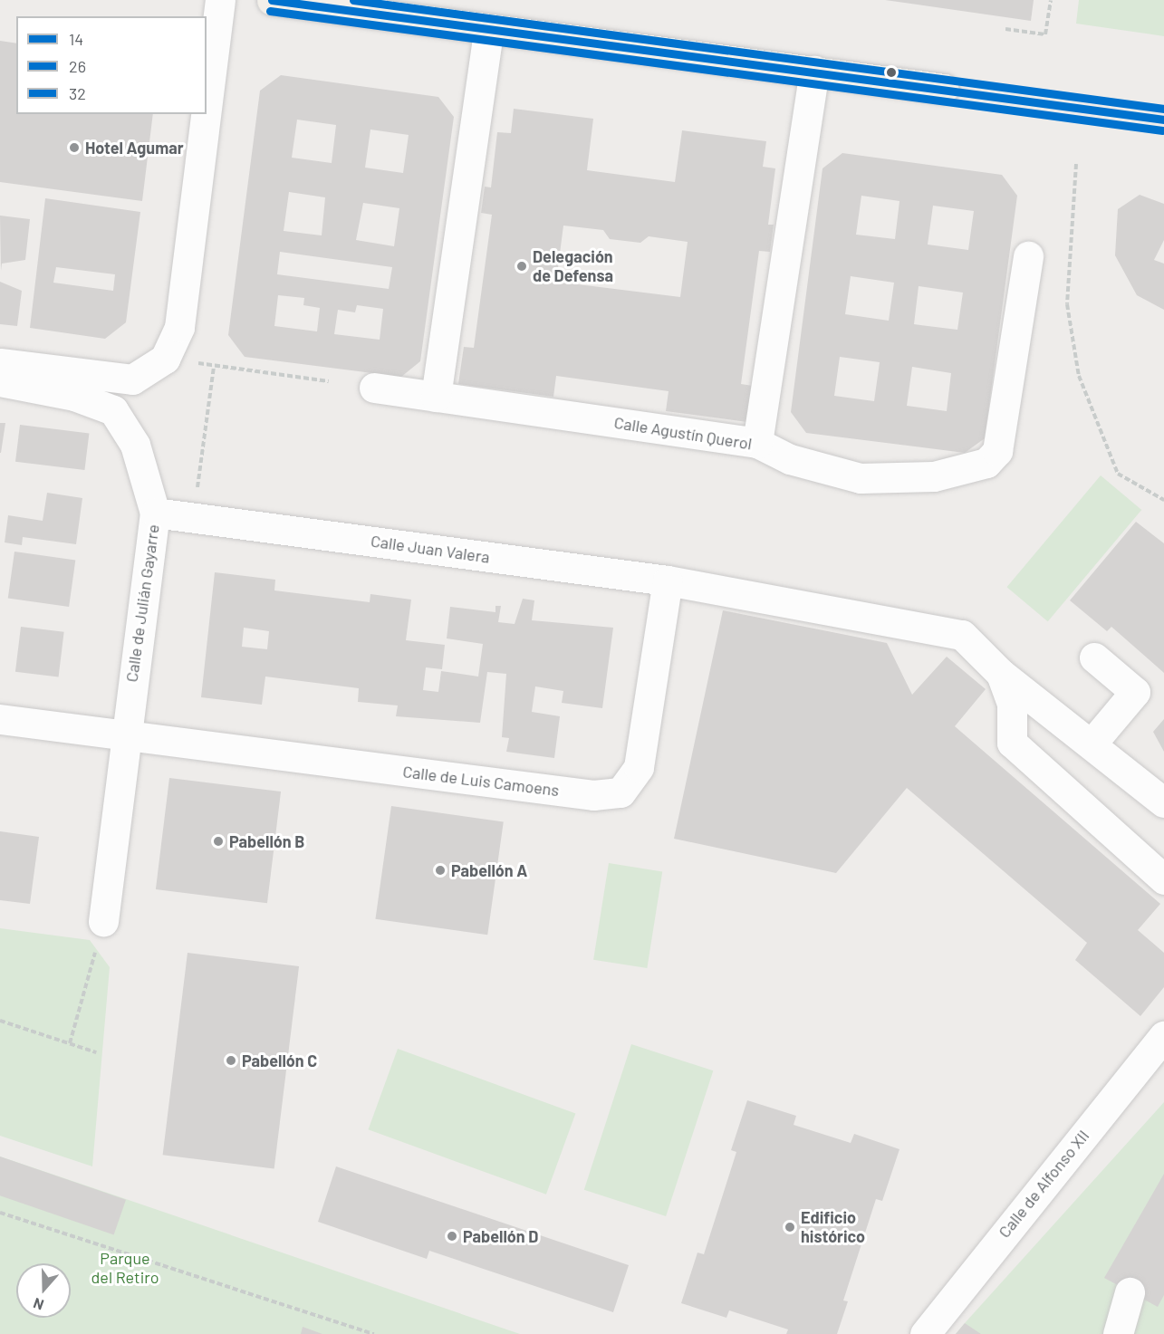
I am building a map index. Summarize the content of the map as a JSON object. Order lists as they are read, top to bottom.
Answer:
{
  "streets": {
    "street": [
      "Calle Agustín Querol",
      "Calle Juan Valera",
      "Calle de Julián Gayarre",
      "Calle de Luis Camoens",
      "Calle de Alfonso XII"
    ]
  },
  "crossings": [
    ["Calle Juan Valera", "Calle de Julián Gayarre"],
    ["Calle Juan Valera", "Calle de Luis Camoens"],
    ["Calle de Julián Gayarre", "Calle de Luis Camoens"]
  ],
  "parks": ["Parque del Retiro"],
  "places": [
    "Hotel Agumar",
    "Delegación de Defensa",
    "Pabellón B",
    "Pabellón A",
    "Pabellón C",
    "Edificio histórico",
    "Pabellón D"
  ],
  "lines": ["transit line 14", "transit line 32", "transit line 26"],
  "legend": ["14", "26", "32"],
  "north": "bottom"
}
